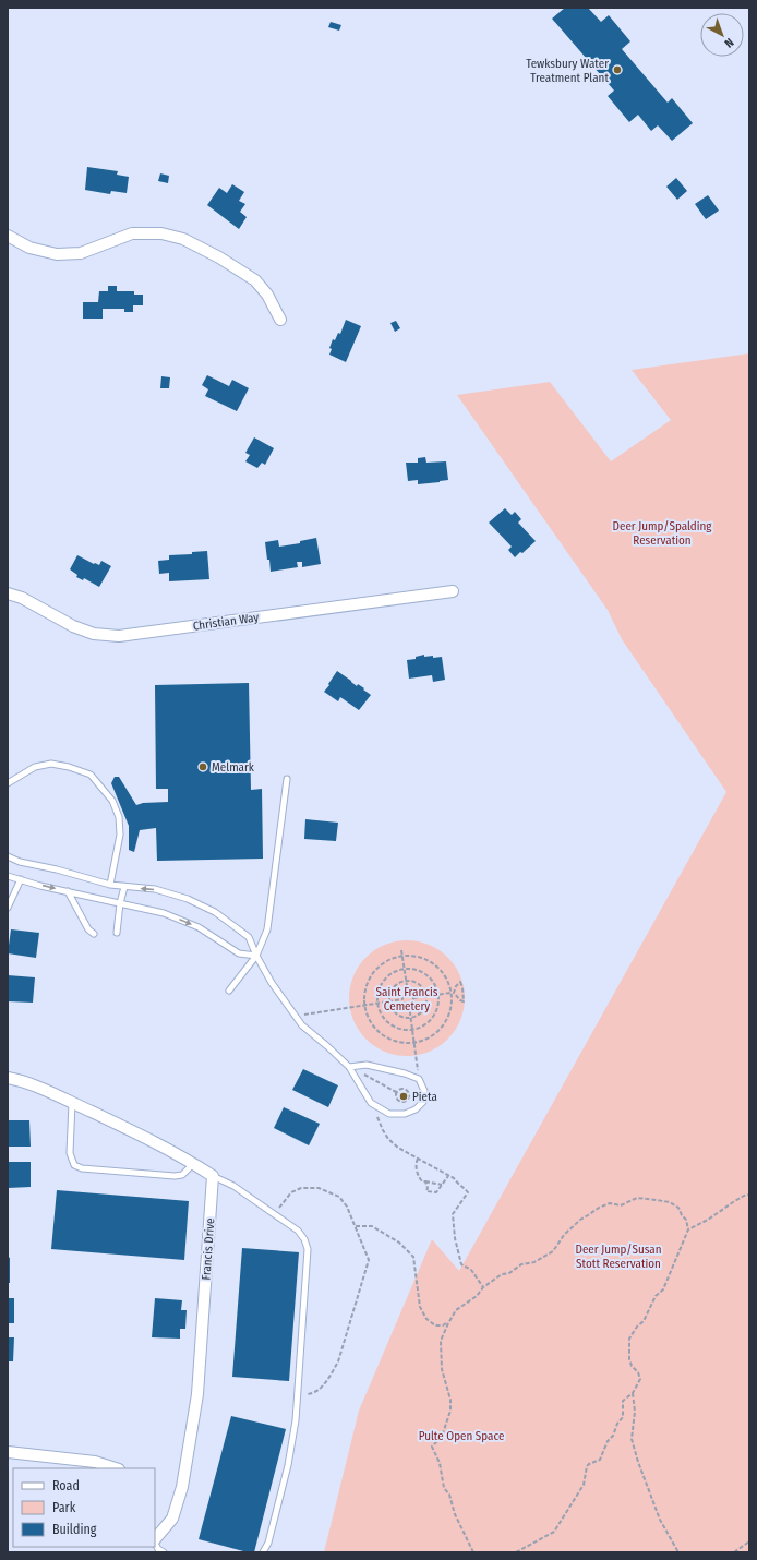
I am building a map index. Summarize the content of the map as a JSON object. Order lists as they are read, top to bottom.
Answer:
{
  "streets": {
    "street": ["Christian Way", "Francis Drive"]
  },
  "parks": [
    "Deer Jump/Spalding Reservation",
    "Saint Francis Cemetery",
    "Deer Jump/Susan Stott Reservation",
    "Pulte Open Space"
  ],
  "places": ["Tewksbury Water Treatment Plant", "Melmark", "Pieta"],
  "legend": ["Road", "Park", "Building"],
  "north": "bottom right"
}
